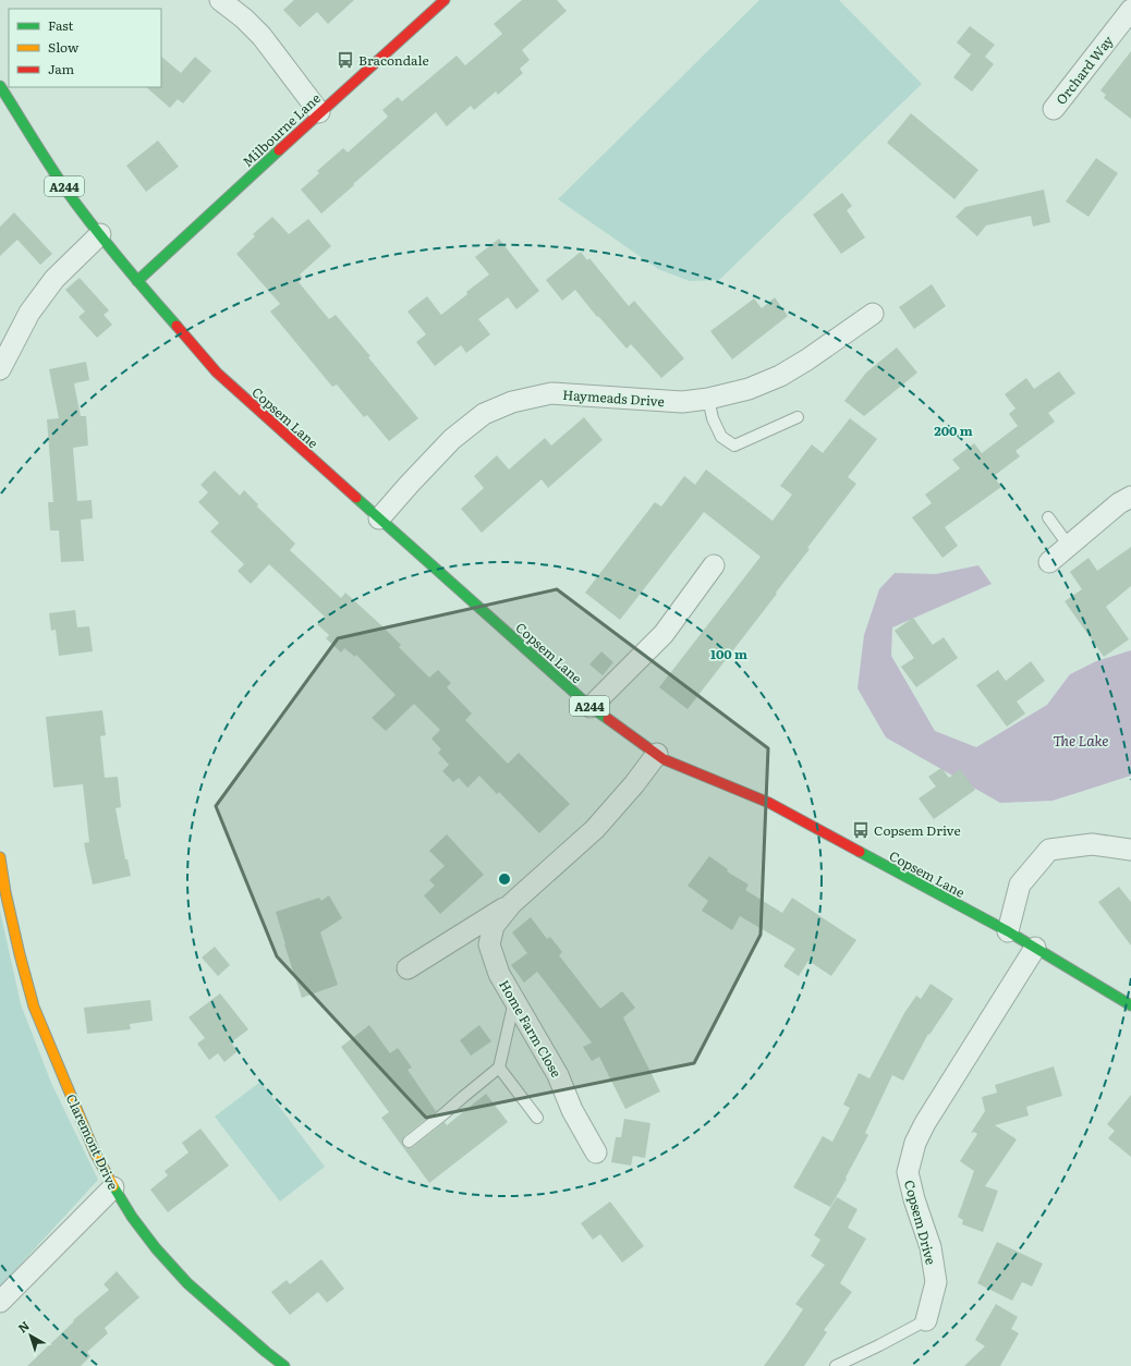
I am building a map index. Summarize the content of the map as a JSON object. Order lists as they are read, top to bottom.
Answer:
{
  "streets": {
    "main road": [
      "Milbourne Lane",
      "A244",
      "Copsem Lane",
      "Claremont Drive"
    ],
    "street": [
      "Orchard Way",
      "Haymeads Drive",
      "Home Farm Close",
      "Copsem Drive"
    ]
  },
  "crossings": [
    ["Milbourne Lane", "A244"],
    ["Milbourne Lane", "Copsem Lane"],
    ["A244", "Copsem Lane"],
    ["Haymeads Drive", "Copsem Lane"],
    ["Copsem Lane", "Home Farm Close"],
    ["Copsem Lane", "Copsem Drive"]
  ],
  "water": ["The Lake"],
  "places": {
    "bus stop": ["Bracondale", "Copsem Drive"]
  },
  "legend": ["Fast", "Slow", "Jam"],
  "north": "top left",
  "rings": ["200 m", "100 m"]
}
